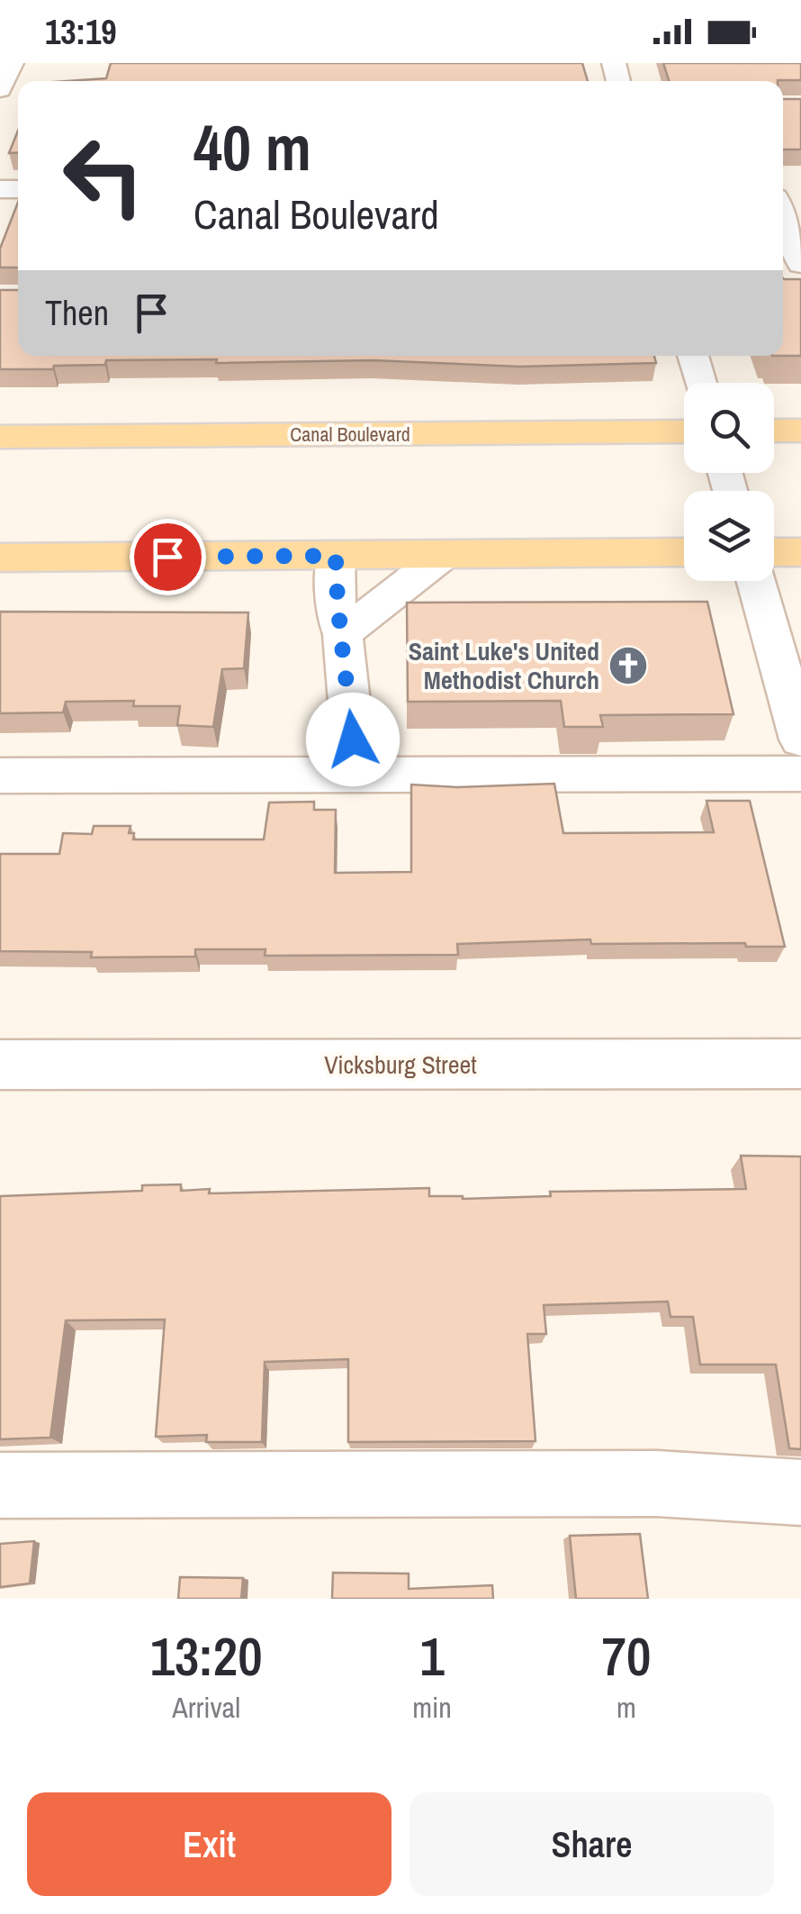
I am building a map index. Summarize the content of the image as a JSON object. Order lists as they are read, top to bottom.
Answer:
{
  "streets": {
    "main road": ["Canal Boulevard"],
    "street": ["Vicksburg Street"]
  },
  "places": {
    "church": ["Saint Luke's United Methodist Church"]
  },
  "page": {
    "status": "13:19",
    "turn": ["40 m", "Canal Boulevard"],
    "then": "Then",
    "eta": [
      "13:20",
      "Arrival",
      "1",
      "min",
      "70",
      "m"
    ],
    "buttons": ["Exit", "Share"]
  }
}
